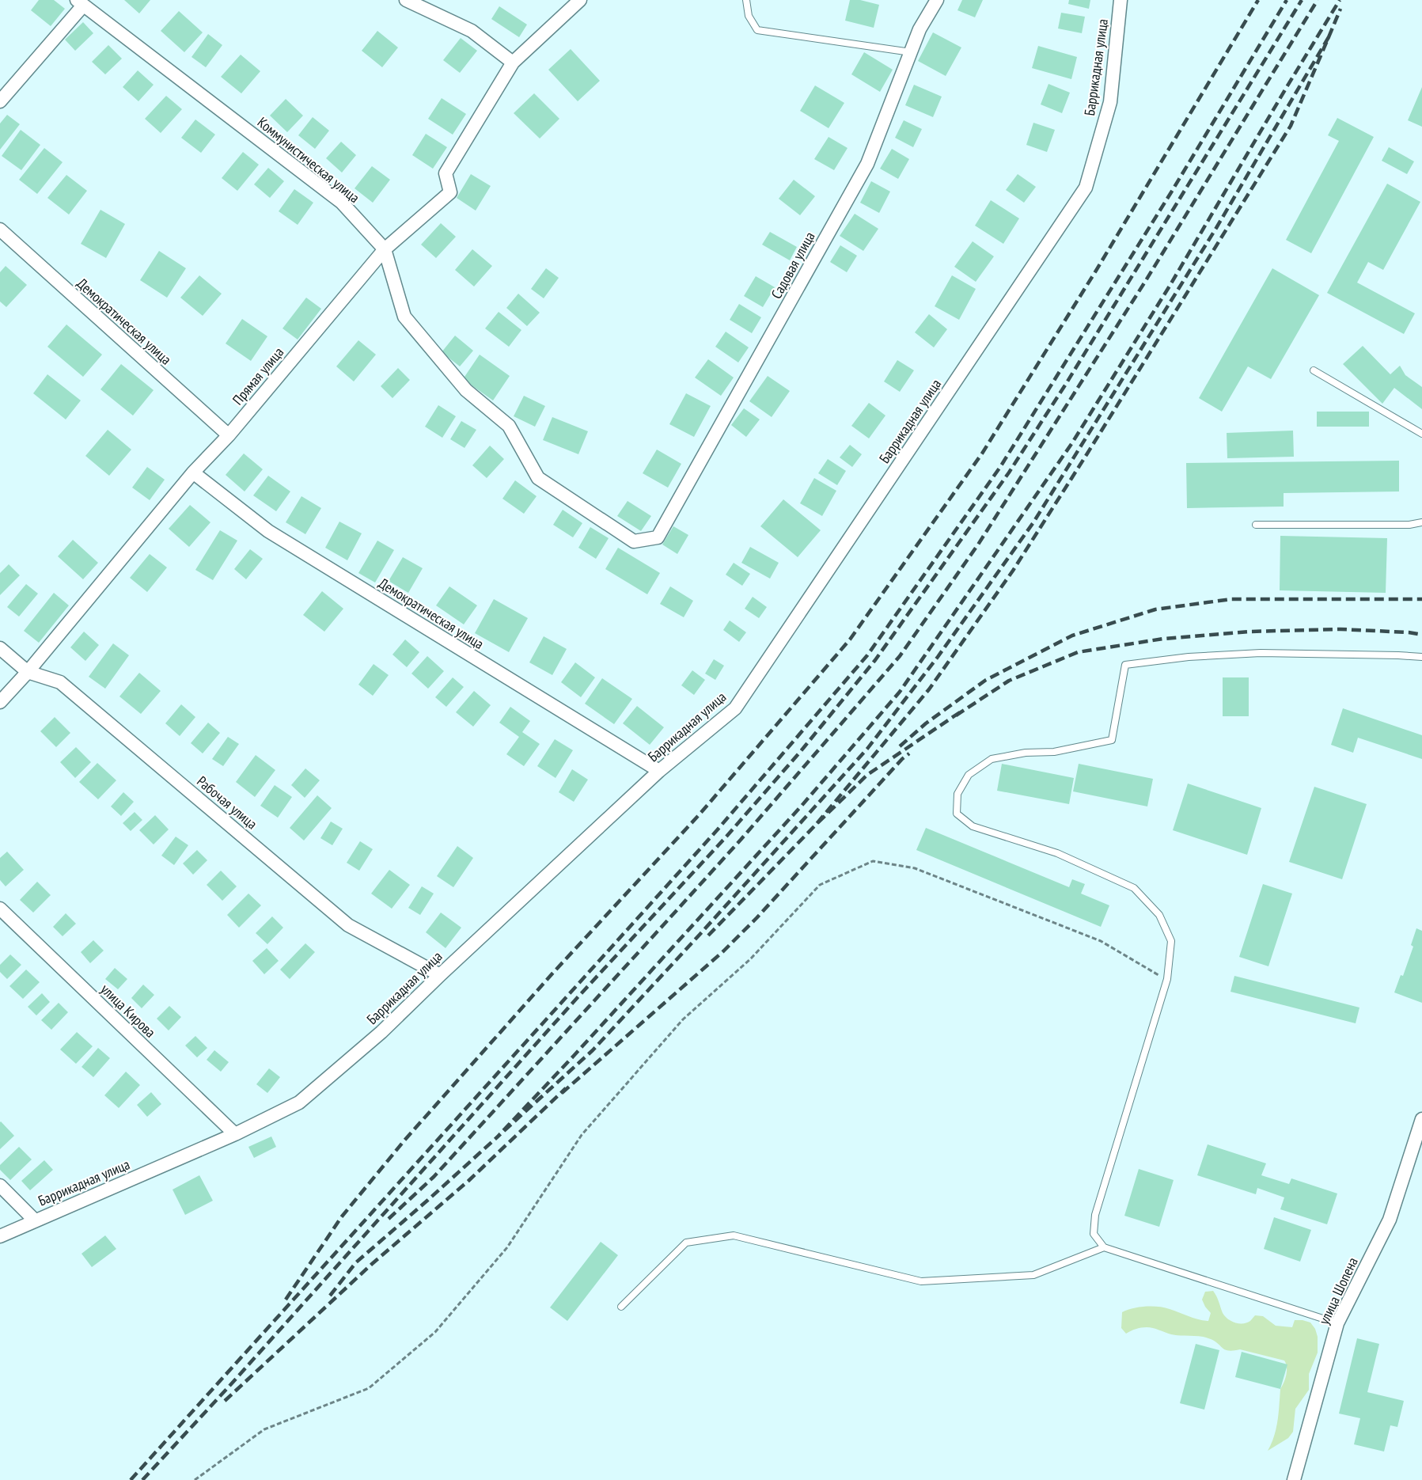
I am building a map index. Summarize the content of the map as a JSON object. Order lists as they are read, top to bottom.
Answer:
{
  "streets": {
    "street": [
      "Баррикадная улица",
      "Коммунистическая улица",
      "Садовая улица",
      "Демократическая улица",
      "Прямая улица",
      "Рабочая улица",
      "улица Кирова",
      "улица Шопена"
    ]
  },
  "crossings": [
    ["Баррикадная улица", "Демократическая улица"],
    ["Баррикадная улица", "Рабочая улица"],
    ["Баррикадная улица", "улица Кирова"],
    ["Коммунистическая улица", "Садовая улица"],
    ["Коммунистическая улица", "Прямая улица"],
    ["Демократическая улица", "Прямая улица"],
    ["Прямая улица", "Рабочая улица"]
  ]
}
